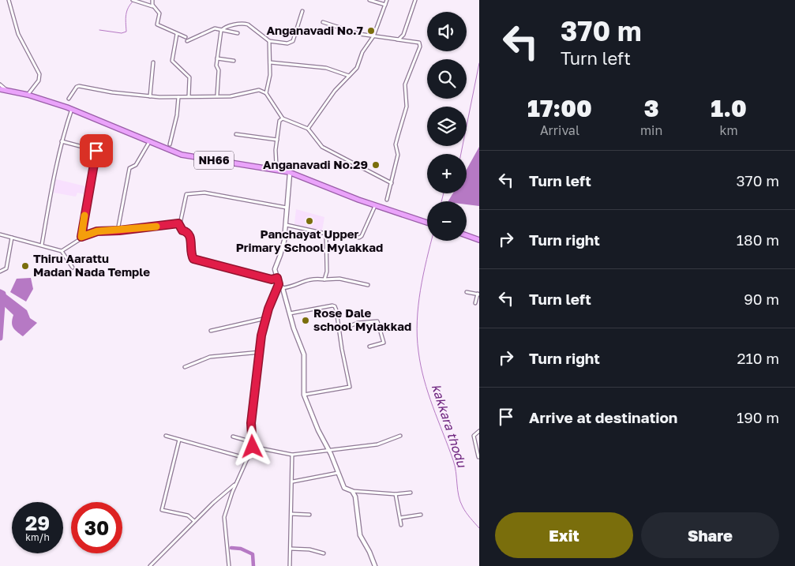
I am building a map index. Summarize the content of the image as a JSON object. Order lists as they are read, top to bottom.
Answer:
{
  "streets": {
    "highway": ["NH66"]
  },
  "water": ["kakkara thodu"],
  "places": [
    "Anganavadi No.7",
    "Anganavadi No.29",
    "Panchayat Upper Primary School Mylakkad",
    "Thiru Aarattu Madan Nada Temple",
    "Rose Dale school Mylakkad"
  ],
  "page": {
    "turn": ["370 m", "Turn left"],
    "map_buttons": ["+", "−"],
    "eta": [
      "17:00",
      "Arrival",
      "3",
      "min",
      "1.0",
      "km"
    ],
    "list": [
      {
        "name": "Turn left",
        "value": "370 m"
      },
      {
        "name": "Turn right",
        "value": "180 m"
      },
      {
        "name": "Turn left",
        "value": "90 m"
      },
      {
        "name": "Turn right",
        "value": "210 m"
      },
      {
        "name": "Arrive at destination",
        "value": "190 m"
      }
    ],
    "speed": "29 km/h",
    "limit": "30",
    "buttons": ["Exit", "Share"]
  }
}
